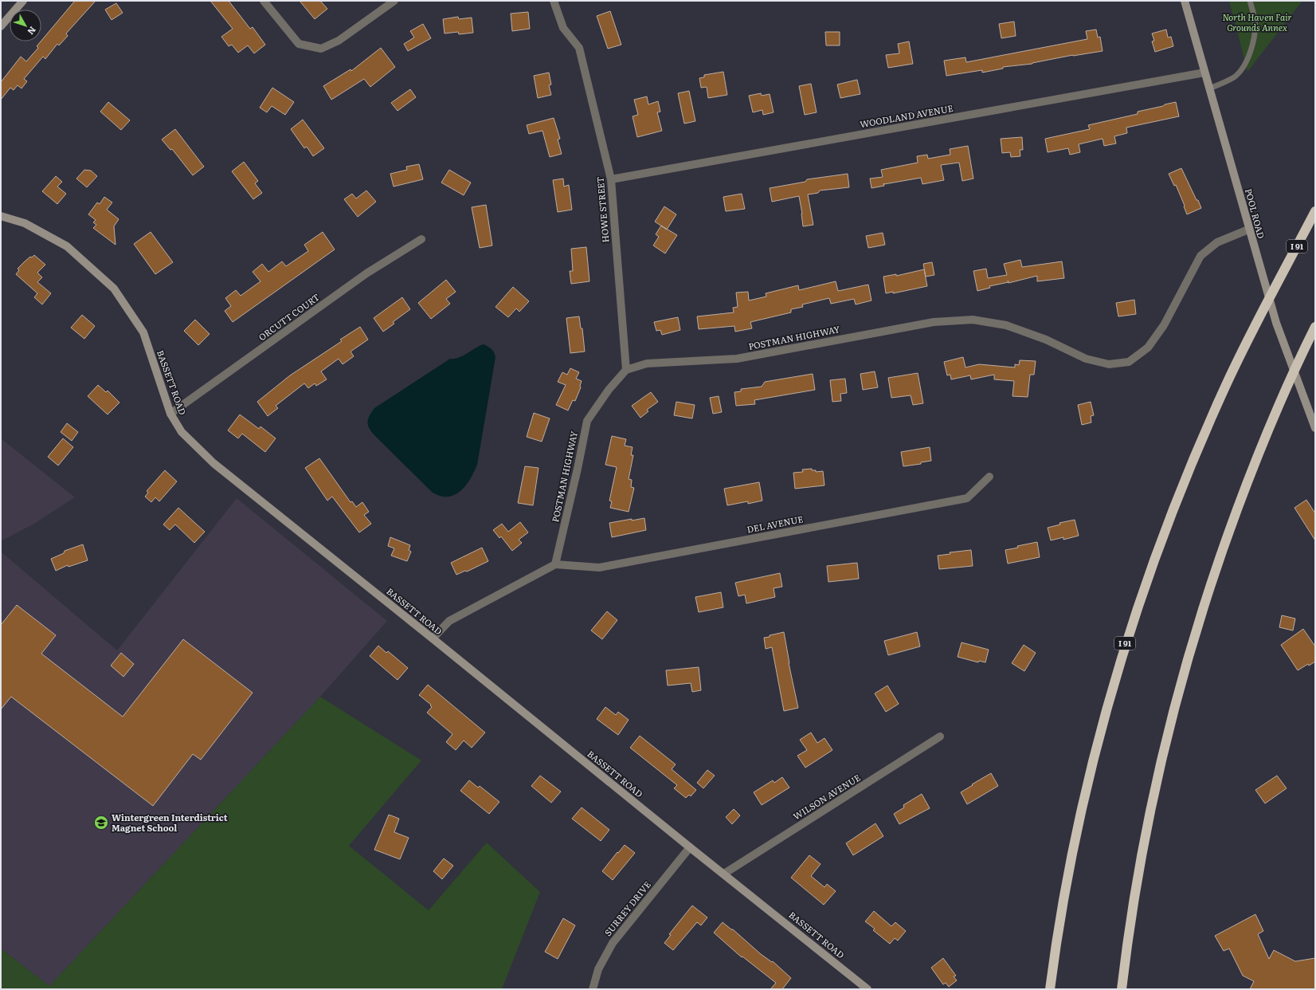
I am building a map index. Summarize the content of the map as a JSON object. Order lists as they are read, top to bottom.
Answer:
{
  "streets": {
    "highway": ["I 91"],
    "street": [
      "WOODLAND AVENUE",
      "HOWE STREET",
      "POOL ROAD",
      "ORCUTT COURT",
      "POSTMAN HIGHWAY",
      "BASSETT ROAD",
      "DEL AVENUE",
      "WILSON AVENUE",
      "SURREY DRIVE"
    ]
  },
  "crossings": [
    ["WOODLAND AVENUE", "HOWE STREET"],
    ["WOODLAND AVENUE", "POOL ROAD"],
    ["HOWE STREET", "POSTMAN HIGHWAY"],
    ["POOL ROAD", "POSTMAN HIGHWAY"],
    ["ORCUTT COURT", "BASSETT ROAD"],
    ["POSTMAN HIGHWAY", "DEL AVENUE"],
    ["BASSETT ROAD", "WILSON AVENUE"],
    ["BASSETT ROAD", "SURREY DRIVE"]
  ],
  "parks": ["North Haven Fair Grounds Annex"],
  "places": {
    "school or university": ["Wintergreen Interdistrict Magnet School"]
  },
  "north": "bottom right"
}
